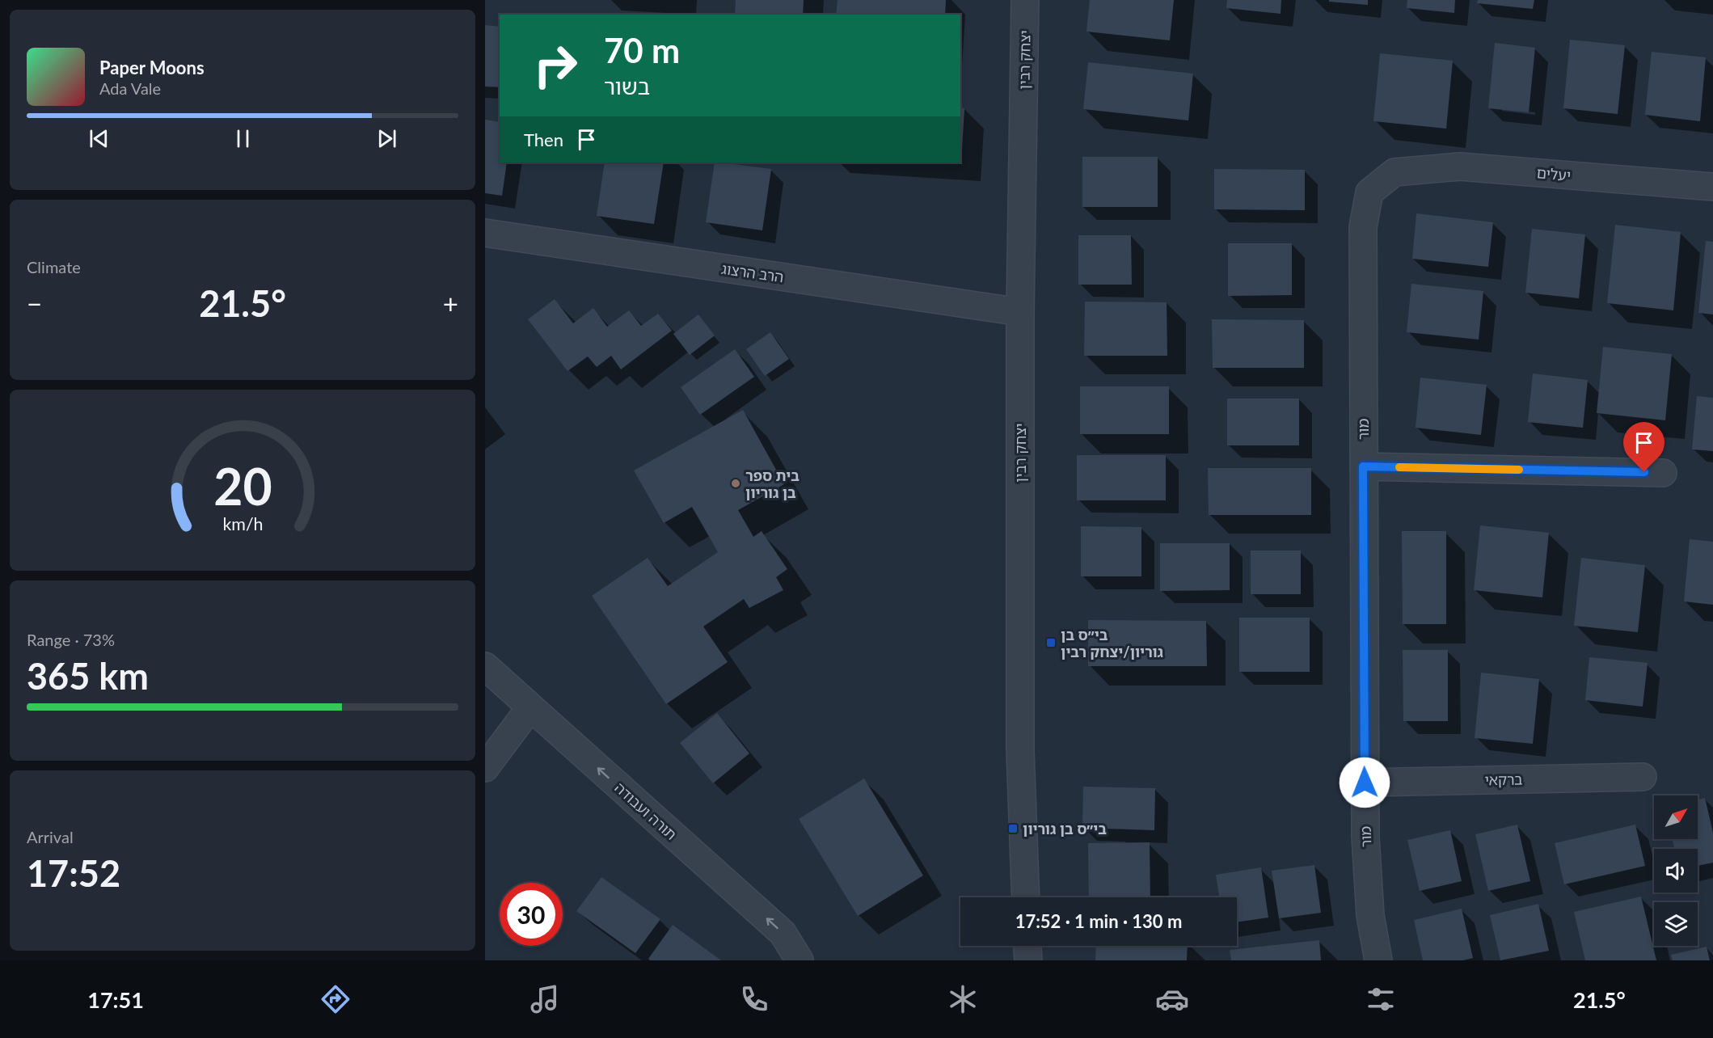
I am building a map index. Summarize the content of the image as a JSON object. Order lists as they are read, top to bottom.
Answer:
{
  "streets": {
    "street": [
      "יצחק רבין",
      "יעלים",
      "הרב הרצוג",
      "מור",
      "ברקאי",
      "תורה ועבודה"
    ]
  },
  "crossings": [
    ["יצחק רבין", "הרב הרצוג"],
    ["יעלים", "מור"],
    ["מור", "ברקאי"]
  ],
  "one_way": ["תורה ועבודה"],
  "places": {
    "other": ["בית ספר בן גוריון"],
    "transit": ["בי״ס בן גוריון/יצחק רבין", "בי״ס בן גוריון"]
  },
  "north": "top right",
  "page": {
    "turn": ["70 m", "בשור"],
    "song": ["Paper Moons", "Ada Vale"],
    "then": "Then",
    "tile": [
      "Climate",
      ["Range · 73%", "365 km"],
      ["Arrival", "17:52"]
    ],
    "heat": ["−", "21.5°", "+"],
    "limit": "30",
    "trip": "17:52 · 1 min · 130 m",
    "tabs": ["17:51", "21.5°"],
    "gauge": ["20", "km/h"]
  }
}
